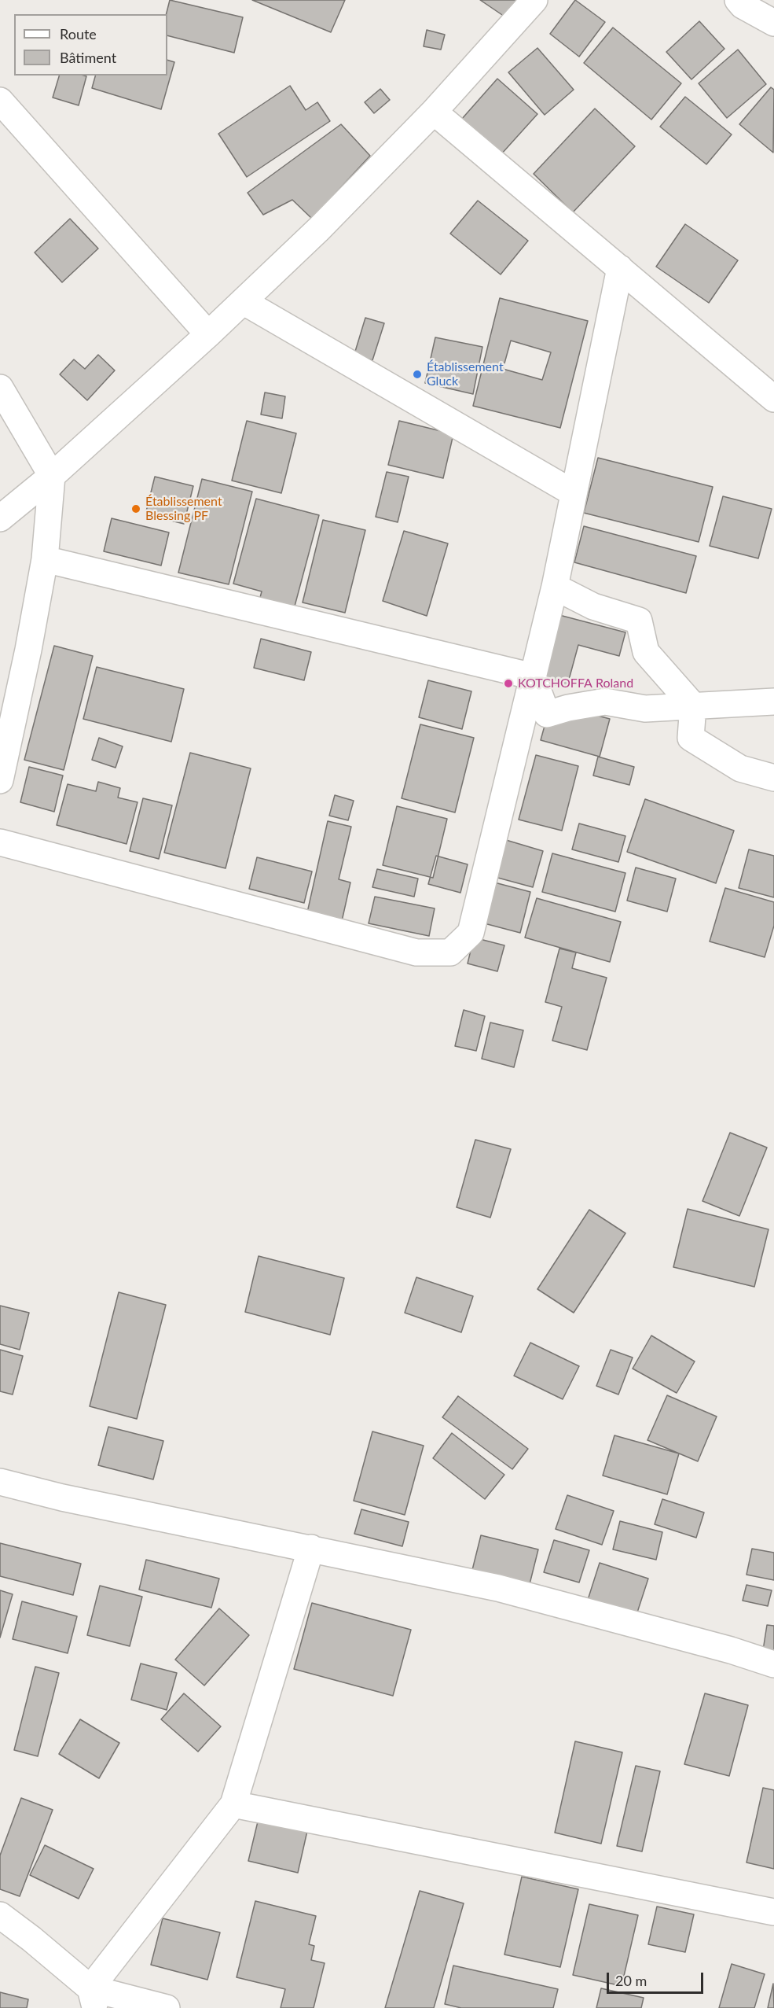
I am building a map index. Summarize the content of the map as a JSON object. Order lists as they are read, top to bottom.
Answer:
{
  "places": ["Établissement Gluck", "Établissement Blessing PF", "KOTCHOFFA Roland"],
  "legend": ["Route", "Bâtiment"],
  "scale_bar": "20 m"
}
